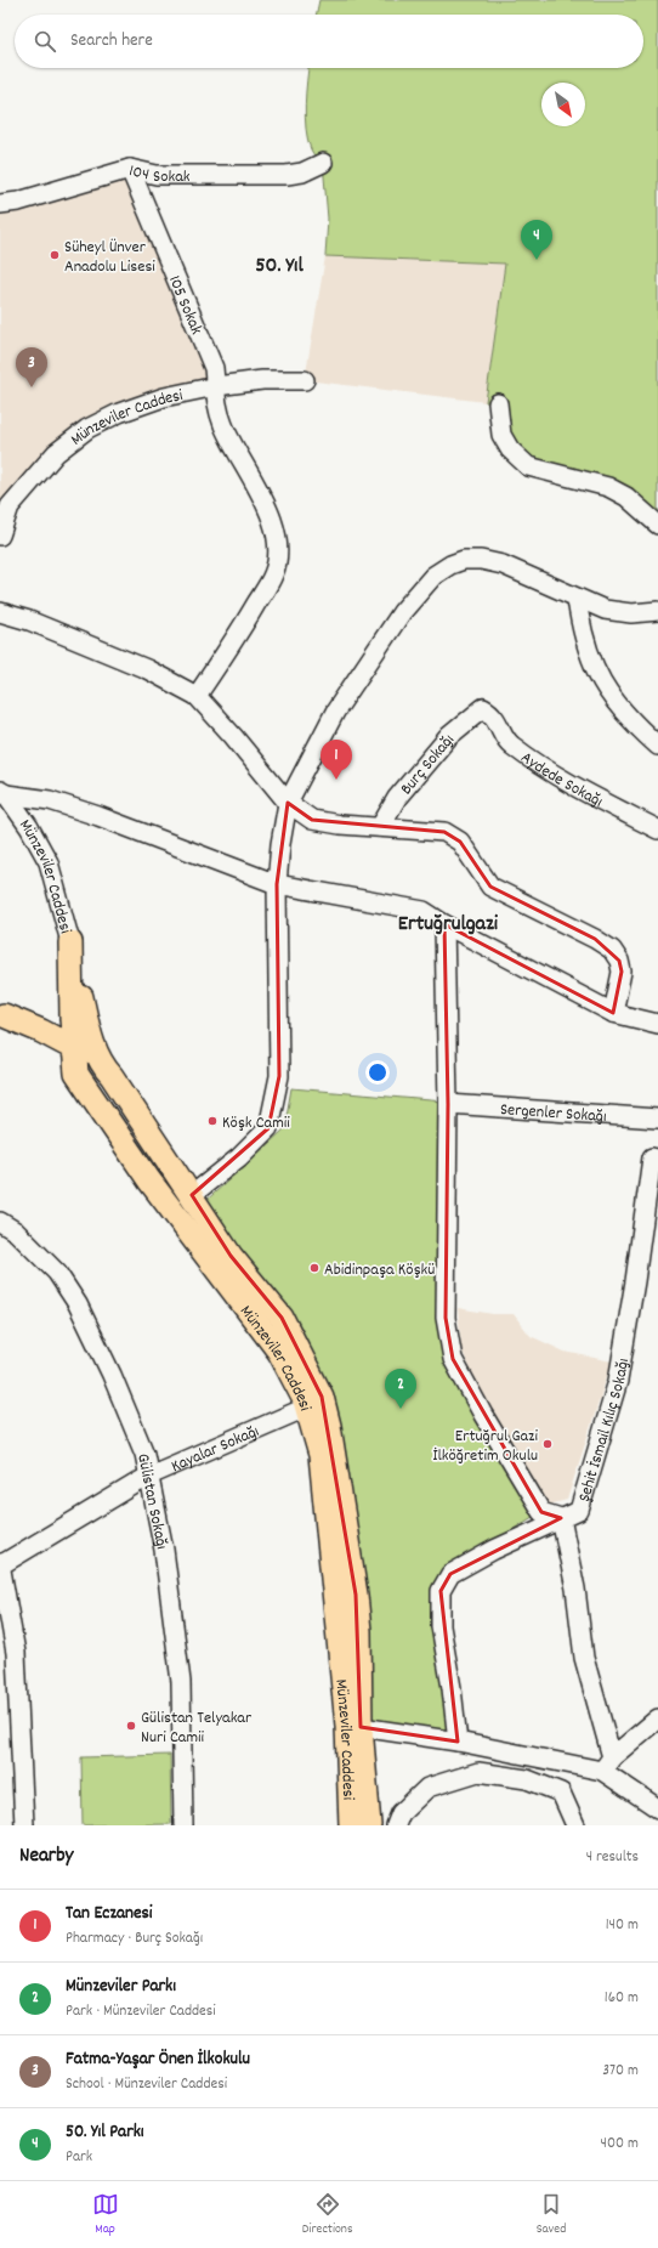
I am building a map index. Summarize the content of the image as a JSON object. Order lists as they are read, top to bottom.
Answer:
{
  "streets": {
    "main road": ["Münzeviler Caddesi"],
    "street": [
      "104 Sokak",
      "105 Sokak",
      "Burç Sokağı",
      "Aydede Sokağı",
      "Sergenler Sokağı",
      "Şehit İsmail Kılıç Sokağı",
      "Kayalar Sokağı",
      "Gülistan Sokağı"
    ]
  },
  "crossings": [
    ["104 Sokak", "105 Sokak"],
    ["105 Sokak", "Münzeviler Caddesi"],
    ["Münzeviler Caddesi", "Kayalar Sokağı"],
    ["Burç Sokağı", "Aydede Sokağı"],
    ["Kayalar Sokağı", "Gülistan Sokağı"]
  ],
  "districts": ["50. Yıl", "Ertuğrulgazi"],
  "places": [
    "Süheyl Ünver Anadolu Lisesi",
    "Köşk Camii",
    "Abidinpaşa Köşkü",
    "Ertuğrul Gazi İlköğretim Okulu",
    "Gülistan Telyakar Nuri Camii"
  ],
  "north": "bottom right",
  "page": {
    "search": "Search here",
    "pins": [
      "4",
      "3",
      "1",
      "2"
    ],
    "heading": ["Nearby", "4 results"],
    "list": [
      {
        "mark": "1",
        "name": "Tan Eczanesi",
        "note": "Pharmacy · Burç Sokağı",
        "value": "140 m"
      },
      {
        "mark": "2",
        "name": "Münzeviler Parkı",
        "note": "Park · Münzeviler Caddesi",
        "value": "160 m"
      },
      {
        "mark": "3",
        "name": "Fatma-Yaşar Önen İlkokulu",
        "note": "School · Münzeviler Caddesi",
        "value": "370 m"
      },
      {
        "mark": "4",
        "name": "50. Yıl Parkı",
        "note": "Park",
        "value": "400 m"
      }
    ],
    "nav": ["Map", "Directions", "Saved"]
  }
}
